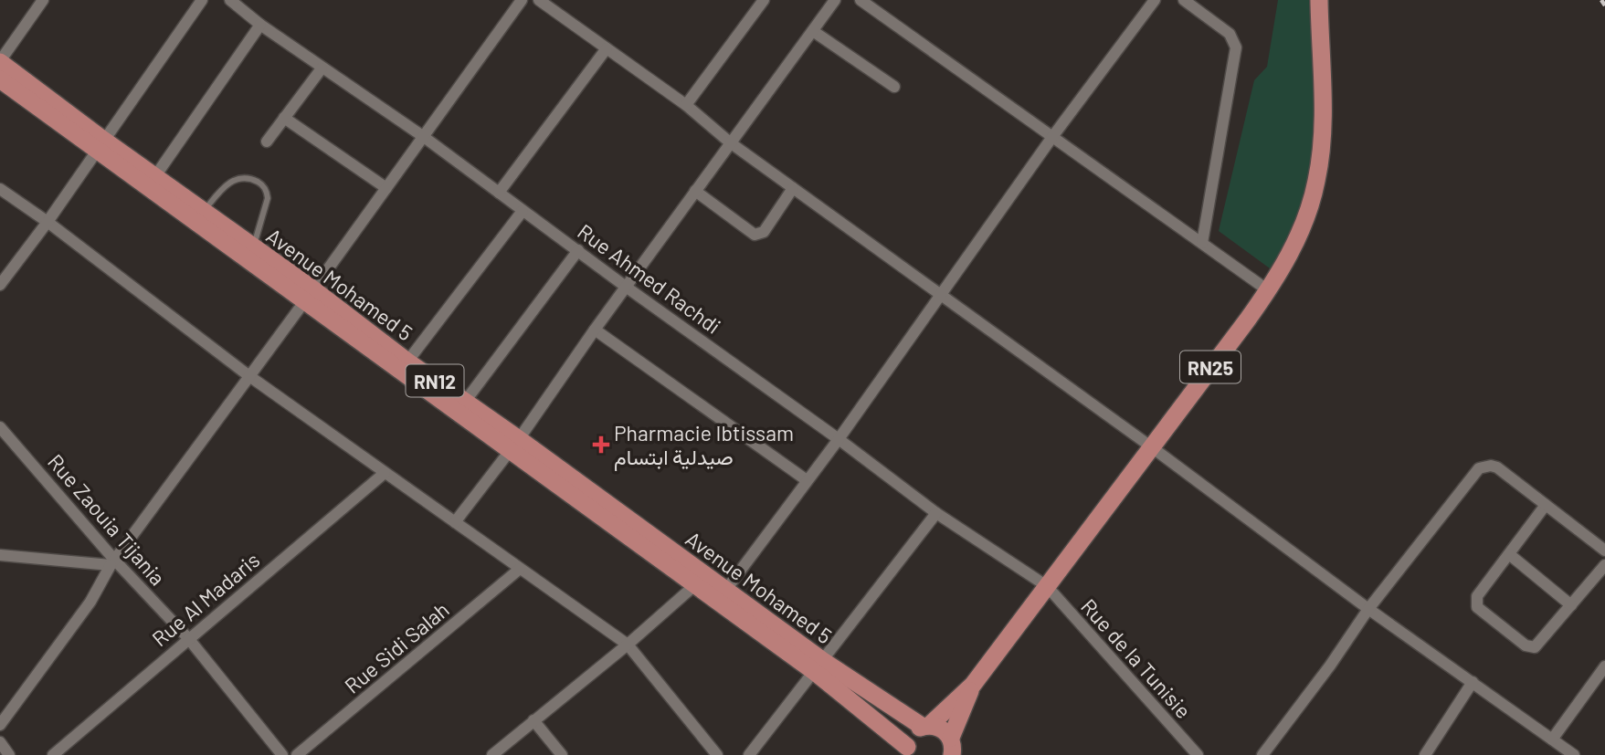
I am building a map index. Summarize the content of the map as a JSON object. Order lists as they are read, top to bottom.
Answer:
{
  "streets": {
    "main road": ["Avenue Mohamed 5", "RN25", "RN12"],
    "street": [
      "Rue Ahmed Rachdi",
      "Rue Zaouia Tijania",
      "Rue Al Madaris",
      "Rue Sidi Salah",
      "Rue de la Tunisie"
    ]
  },
  "crossings": [
    ["Rue Ahmed Rachdi", "RN25"],
    ["Rue Ahmed Rachdi", "Rue de la Tunisie"],
    ["Avenue Mohamed 5", "RN25"],
    ["RN25", "Rue de la Tunisie"],
    ["Rue Zaouia Tijania", "Rue Al Madaris"]
  ],
  "places": {
    "health": ["Pharmacie Ibtissam صيدلية ابتسام"]
  }
}
